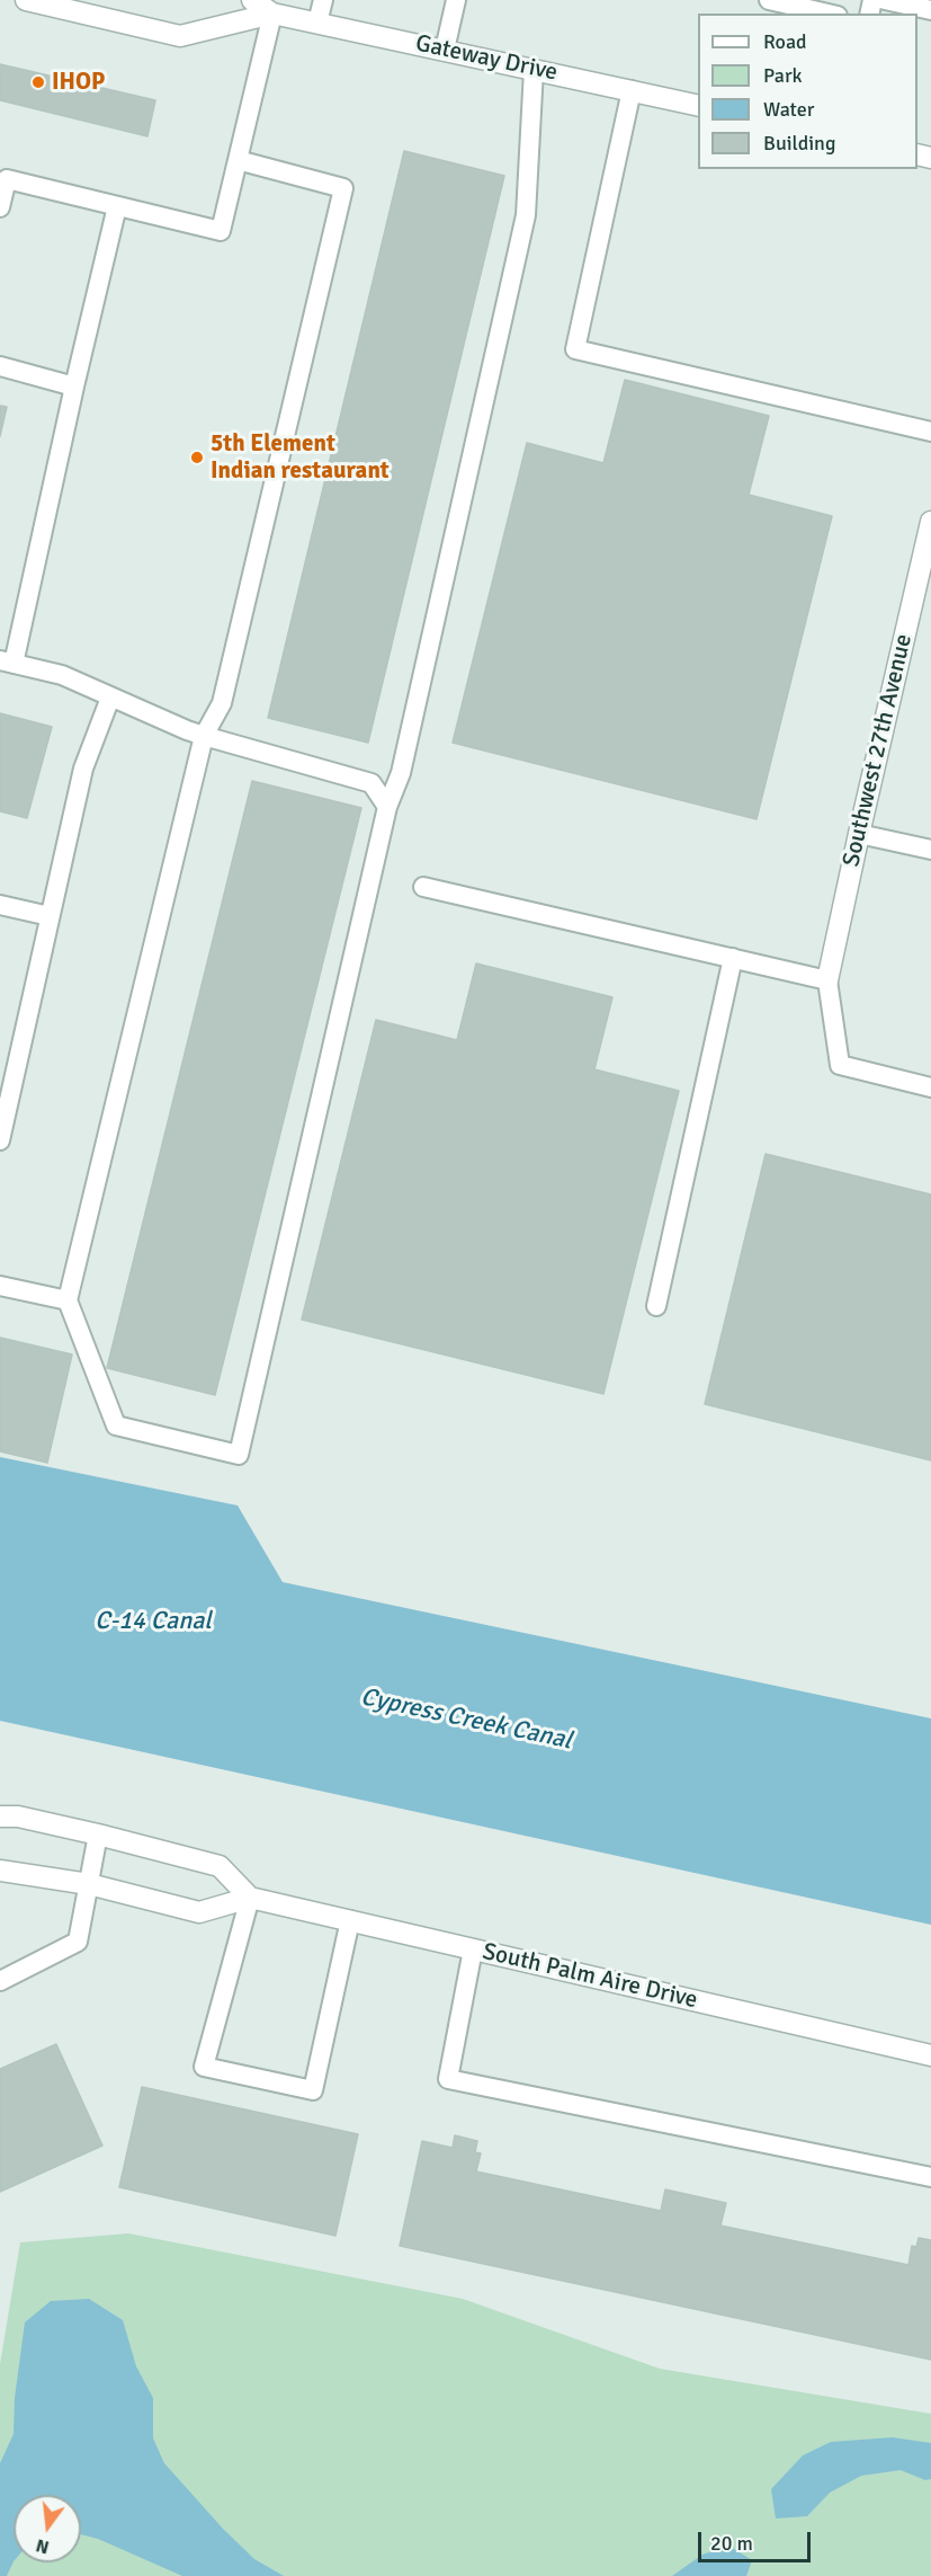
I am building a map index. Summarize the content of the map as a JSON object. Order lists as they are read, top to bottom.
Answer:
{
  "streets": {
    "street": ["Gateway Drive", "Southwest 27th Avenue", "South Palm Aire Drive"]
  },
  "water": ["C-14 Canal", "Cypress Creek Canal"],
  "places": ["IHOP", "5th Element Indian restaurant"],
  "legend": [
    "Road",
    "Park",
    "Water",
    "Building"
  ],
  "scale_bar": "20 m",
  "north": "bottom"
}
